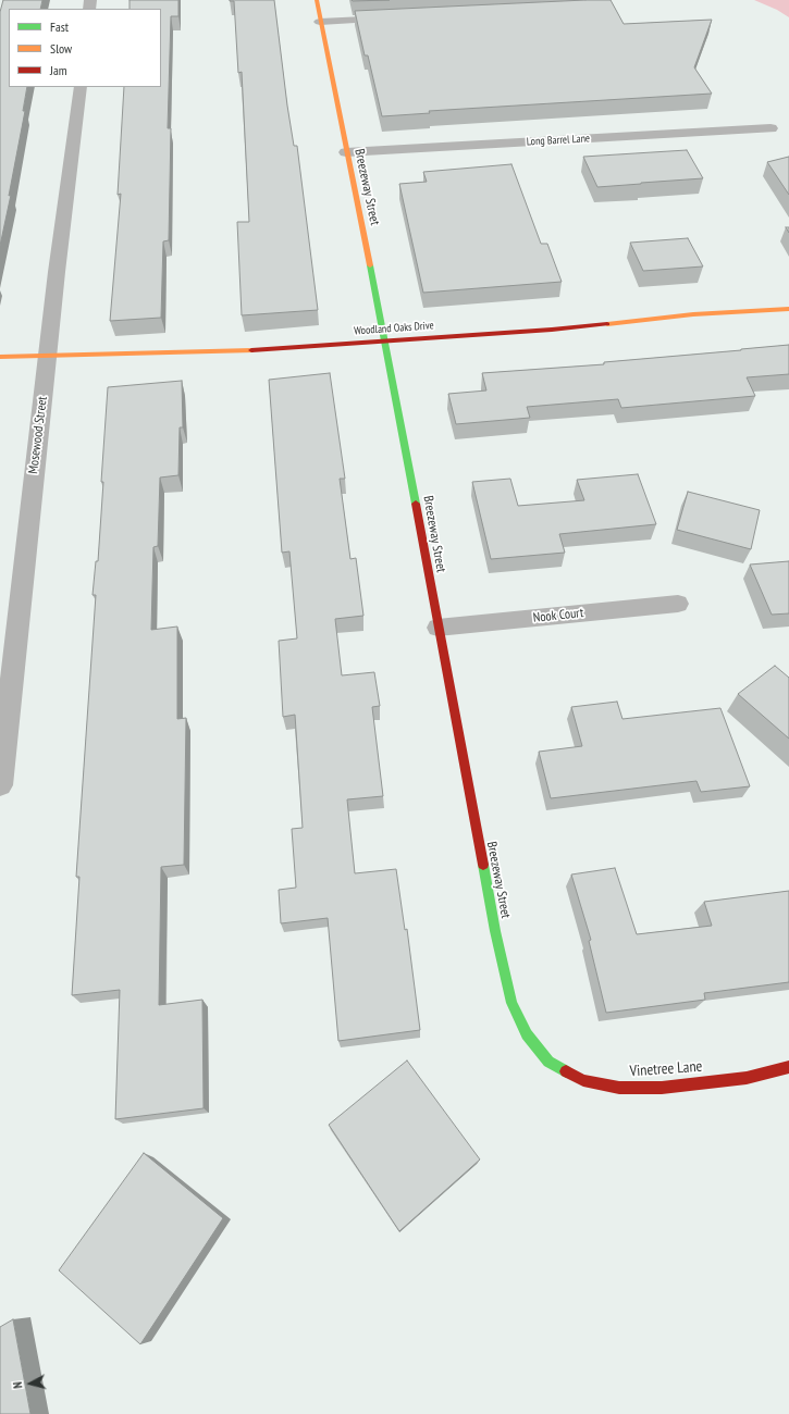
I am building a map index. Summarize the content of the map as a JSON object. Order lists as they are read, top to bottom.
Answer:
{
  "streets": {
    "street": [
      "Long Barrel Lane",
      "Breezeway Street",
      "Woodland Oaks Drive",
      "Mosewood Street",
      "Nook Court",
      "Vinetree Lane"
    ]
  },
  "crossings": [
    ["Long Barrel Lane", "Breezeway Street"],
    ["Breezeway Street", "Woodland Oaks Drive"],
    ["Breezeway Street", "Nook Court"],
    ["Breezeway Street", "Vinetree Lane"],
    ["Woodland Oaks Drive", "Mosewood Street"]
  ],
  "legend": ["Fast", "Slow", "Jam"],
  "north": "left"
}
